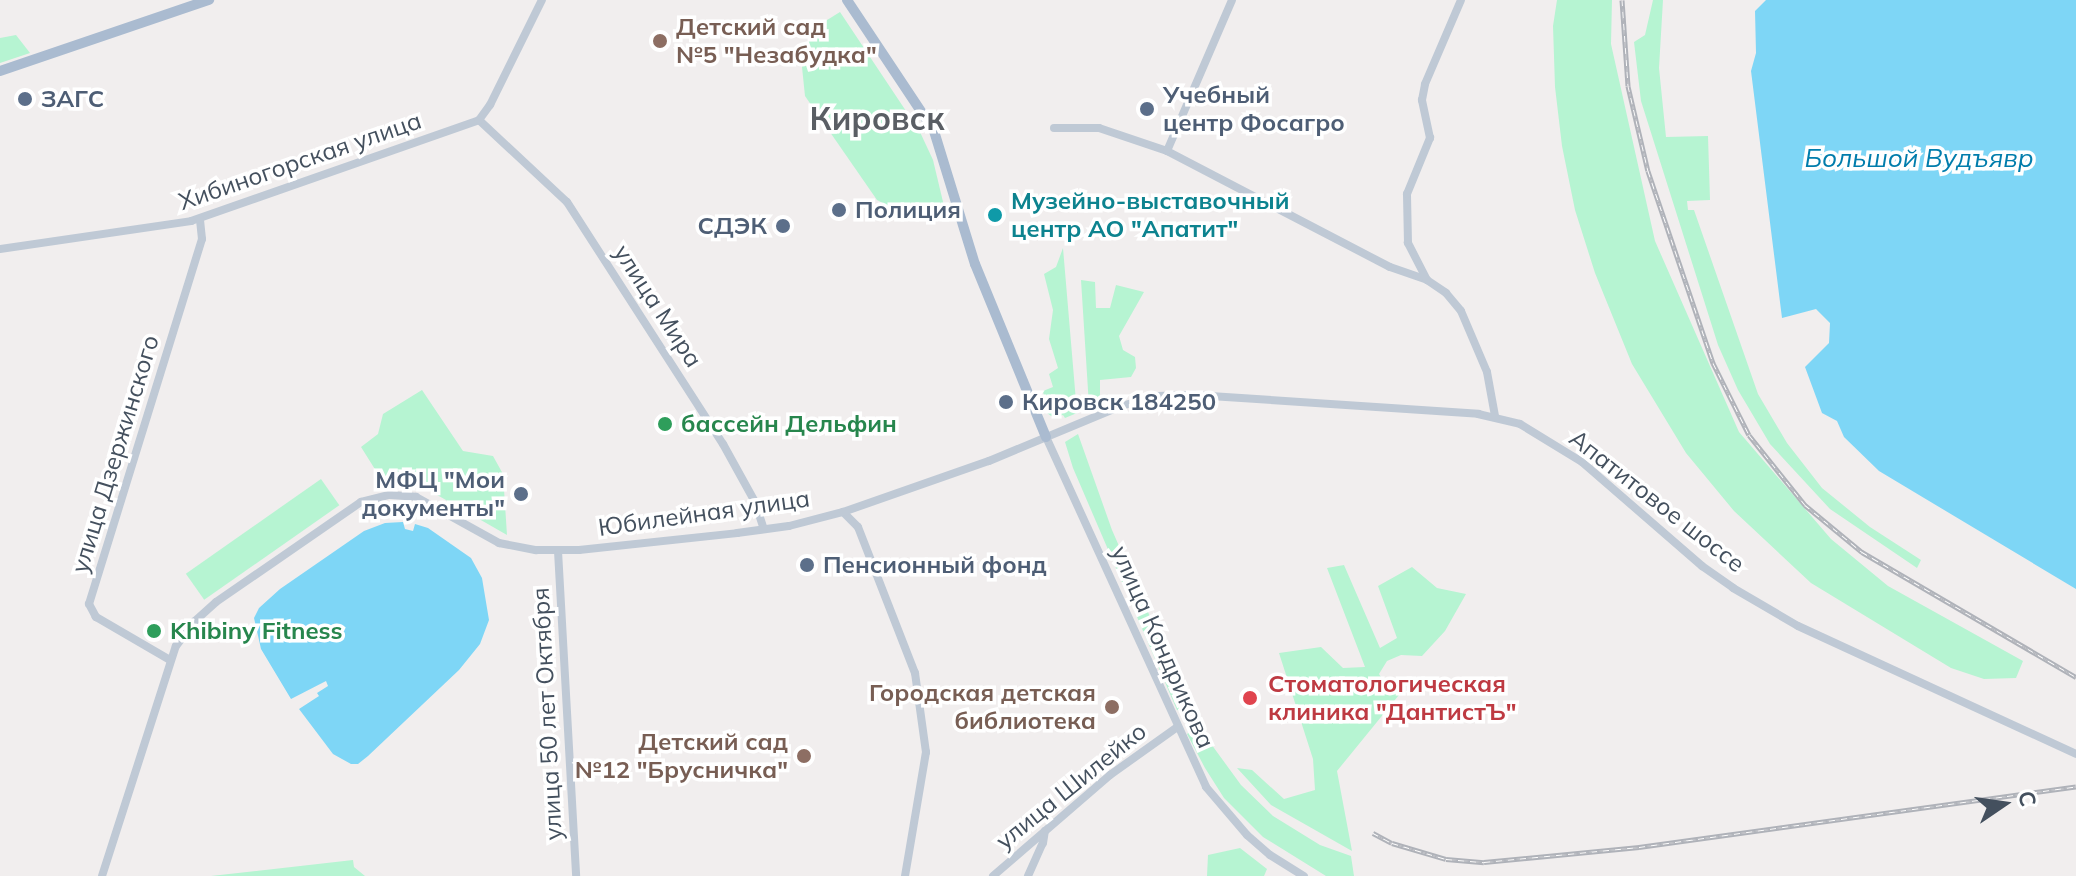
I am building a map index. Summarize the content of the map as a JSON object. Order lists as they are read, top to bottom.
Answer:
{
  "streets": {
    "street": [
      "Хибиногорская улица",
      "улица Мира",
      "улица Дзержинского",
      "Апатитовое шоссе",
      "Юбилейная улица",
      "улица Кондрикова",
      "улица 50 лет Октября",
      "улица Шилейко"
    ]
  },
  "crossings": [
    ["Хибиногорская улица", "улица Мира"],
    ["Хибиногорская улица", "улица Дзержинского"],
    ["улица Мира", "Юбилейная улица"],
    ["улица Дзержинского", "Юбилейная улица"],
    ["Апатитовое шоссе", "Юбилейная улица"],
    ["Апатитовое шоссе", "улица Кондрикова"],
    ["Юбилейная улица", "улица Кондрикова"],
    ["Юбилейная улица", "улица 50 лет Октября"],
    ["улица Кондрикова", "улица Шилейко"]
  ],
  "districts": ["Кировск"],
  "water": ["Большой Вудъявр"],
  "places": [
    "Детский сад №5 \"Незабудка\"",
    "ЗАГС",
    "Учебный центр Фосагро",
    "Полиция",
    "Музейно-выставочный центр АО \"Апатит\"",
    "СДЭК",
    "Кировск 184250",
    "бассейн Дельфин",
    "МФЦ \"Мои документы\"",
    "Пенсионный фонд",
    "Khibiny Fitness",
    "Стоматологическая клиника \"ДантистЪ\"",
    "Городская детская библиотека",
    "Детский сад №12 \"Брусничка\""
  ],
  "north": "right"
}
